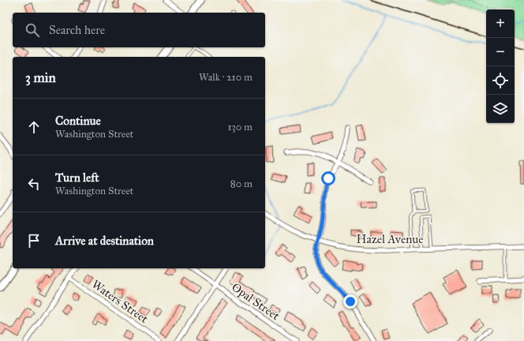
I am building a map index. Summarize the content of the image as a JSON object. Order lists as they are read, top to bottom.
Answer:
{
  "streets": {
    "street": ["Hazel Avenue", "Waters Street", "Opal Street"]
  },
  "page": {
    "map_buttons": ["+", "−"],
    "search": "Search here",
    "heading": ["3 min", "Walk · 210 m"],
    "list": [
      ["Continue", "Washington Street", "130 m"],
      ["Turn left", "Washington Street", "80 m"],
      "Arrive at destination"
    ]
  }
}
